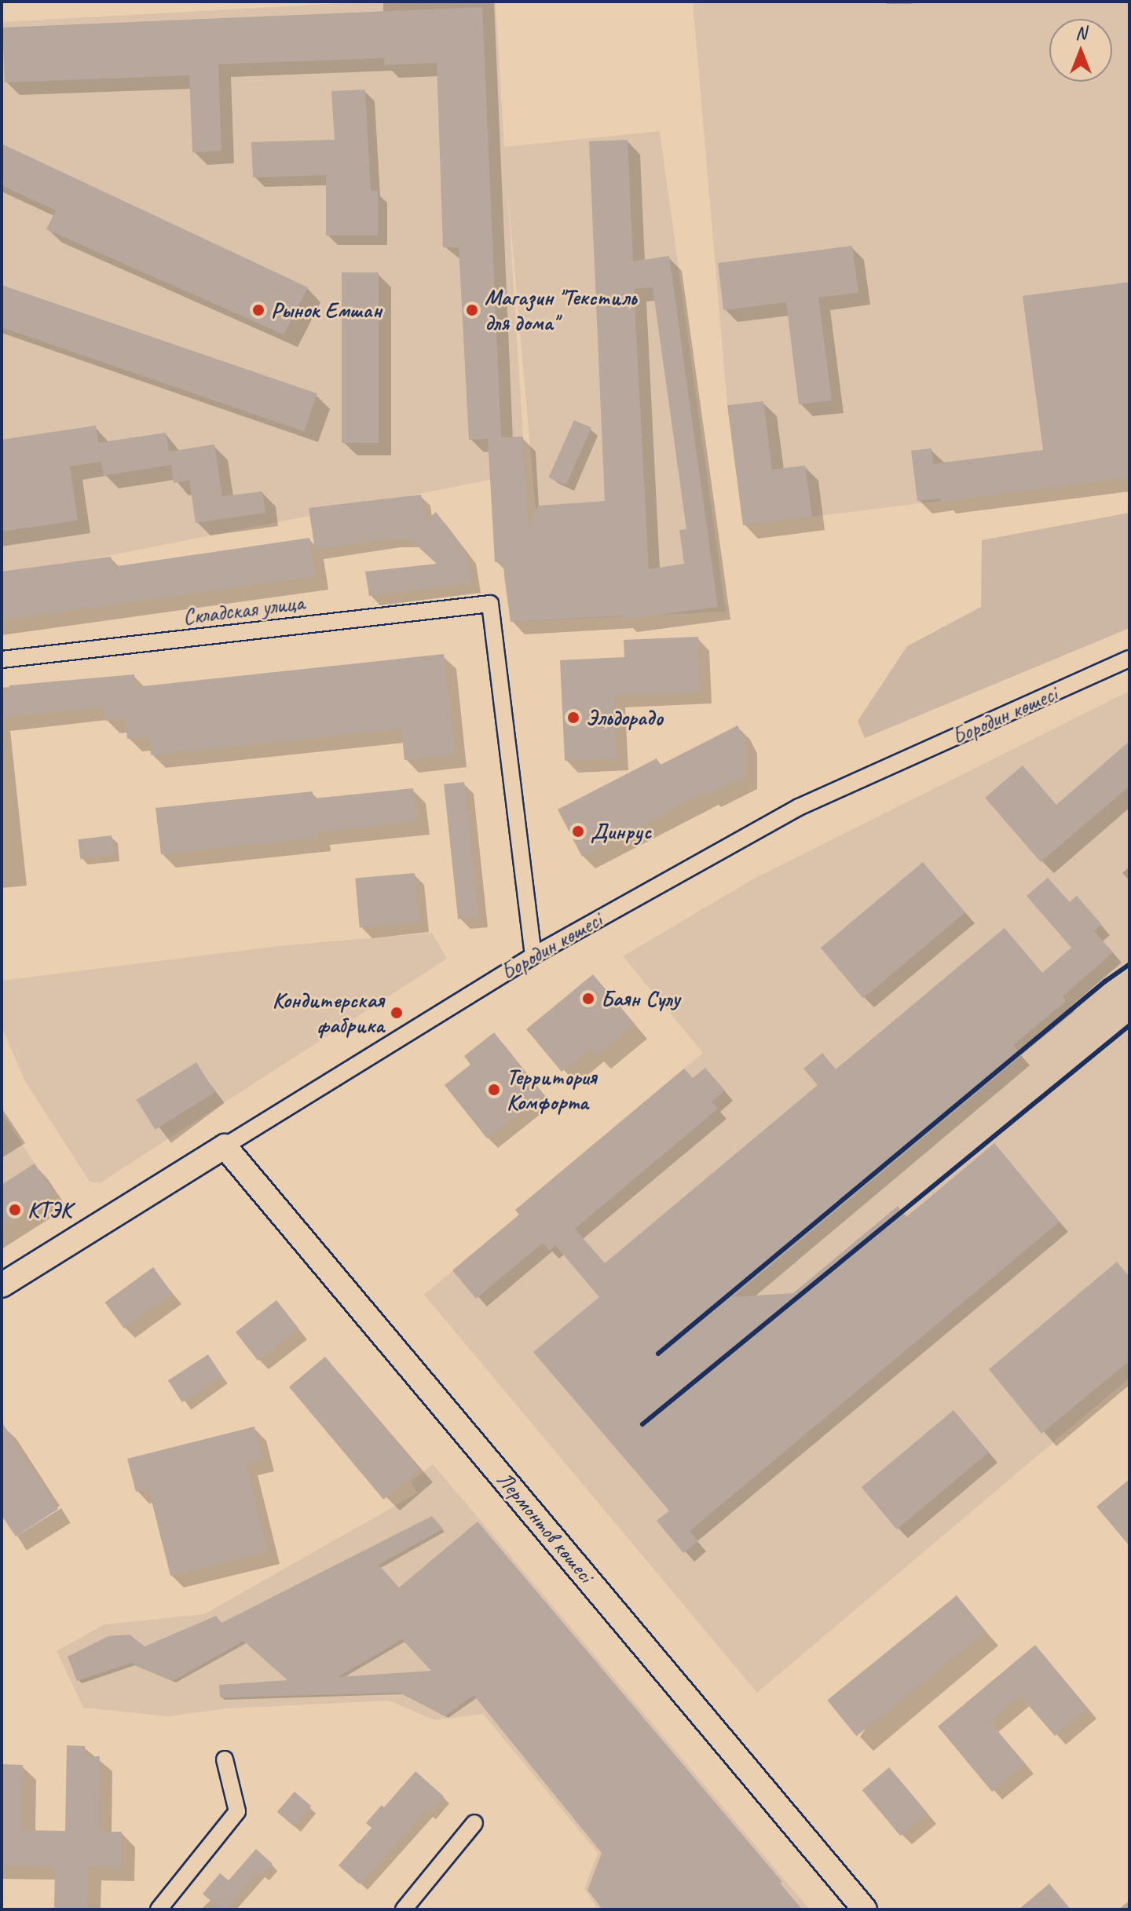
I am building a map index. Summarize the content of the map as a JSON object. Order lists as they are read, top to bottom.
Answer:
{
  "streets": {
    "street": ["Складская улица", "Бородин көшесі", "Лермонтов көшесі"]
  },
  "crossings": [
    ["Складская улица", "Бородин көшесі"],
    ["Бородин көшесі", "Лермонтов көшесі"]
  ],
  "places": [
    "Рынок Емшан",
    "Магазин \"Текстиль для дома\"",
    "Эльдорадо",
    "Динрус",
    "Баян Сулу",
    "Кондитерская фабрика",
    "Территория Комфорта",
    "КТЭК"
  ],
  "north": "top"
}
